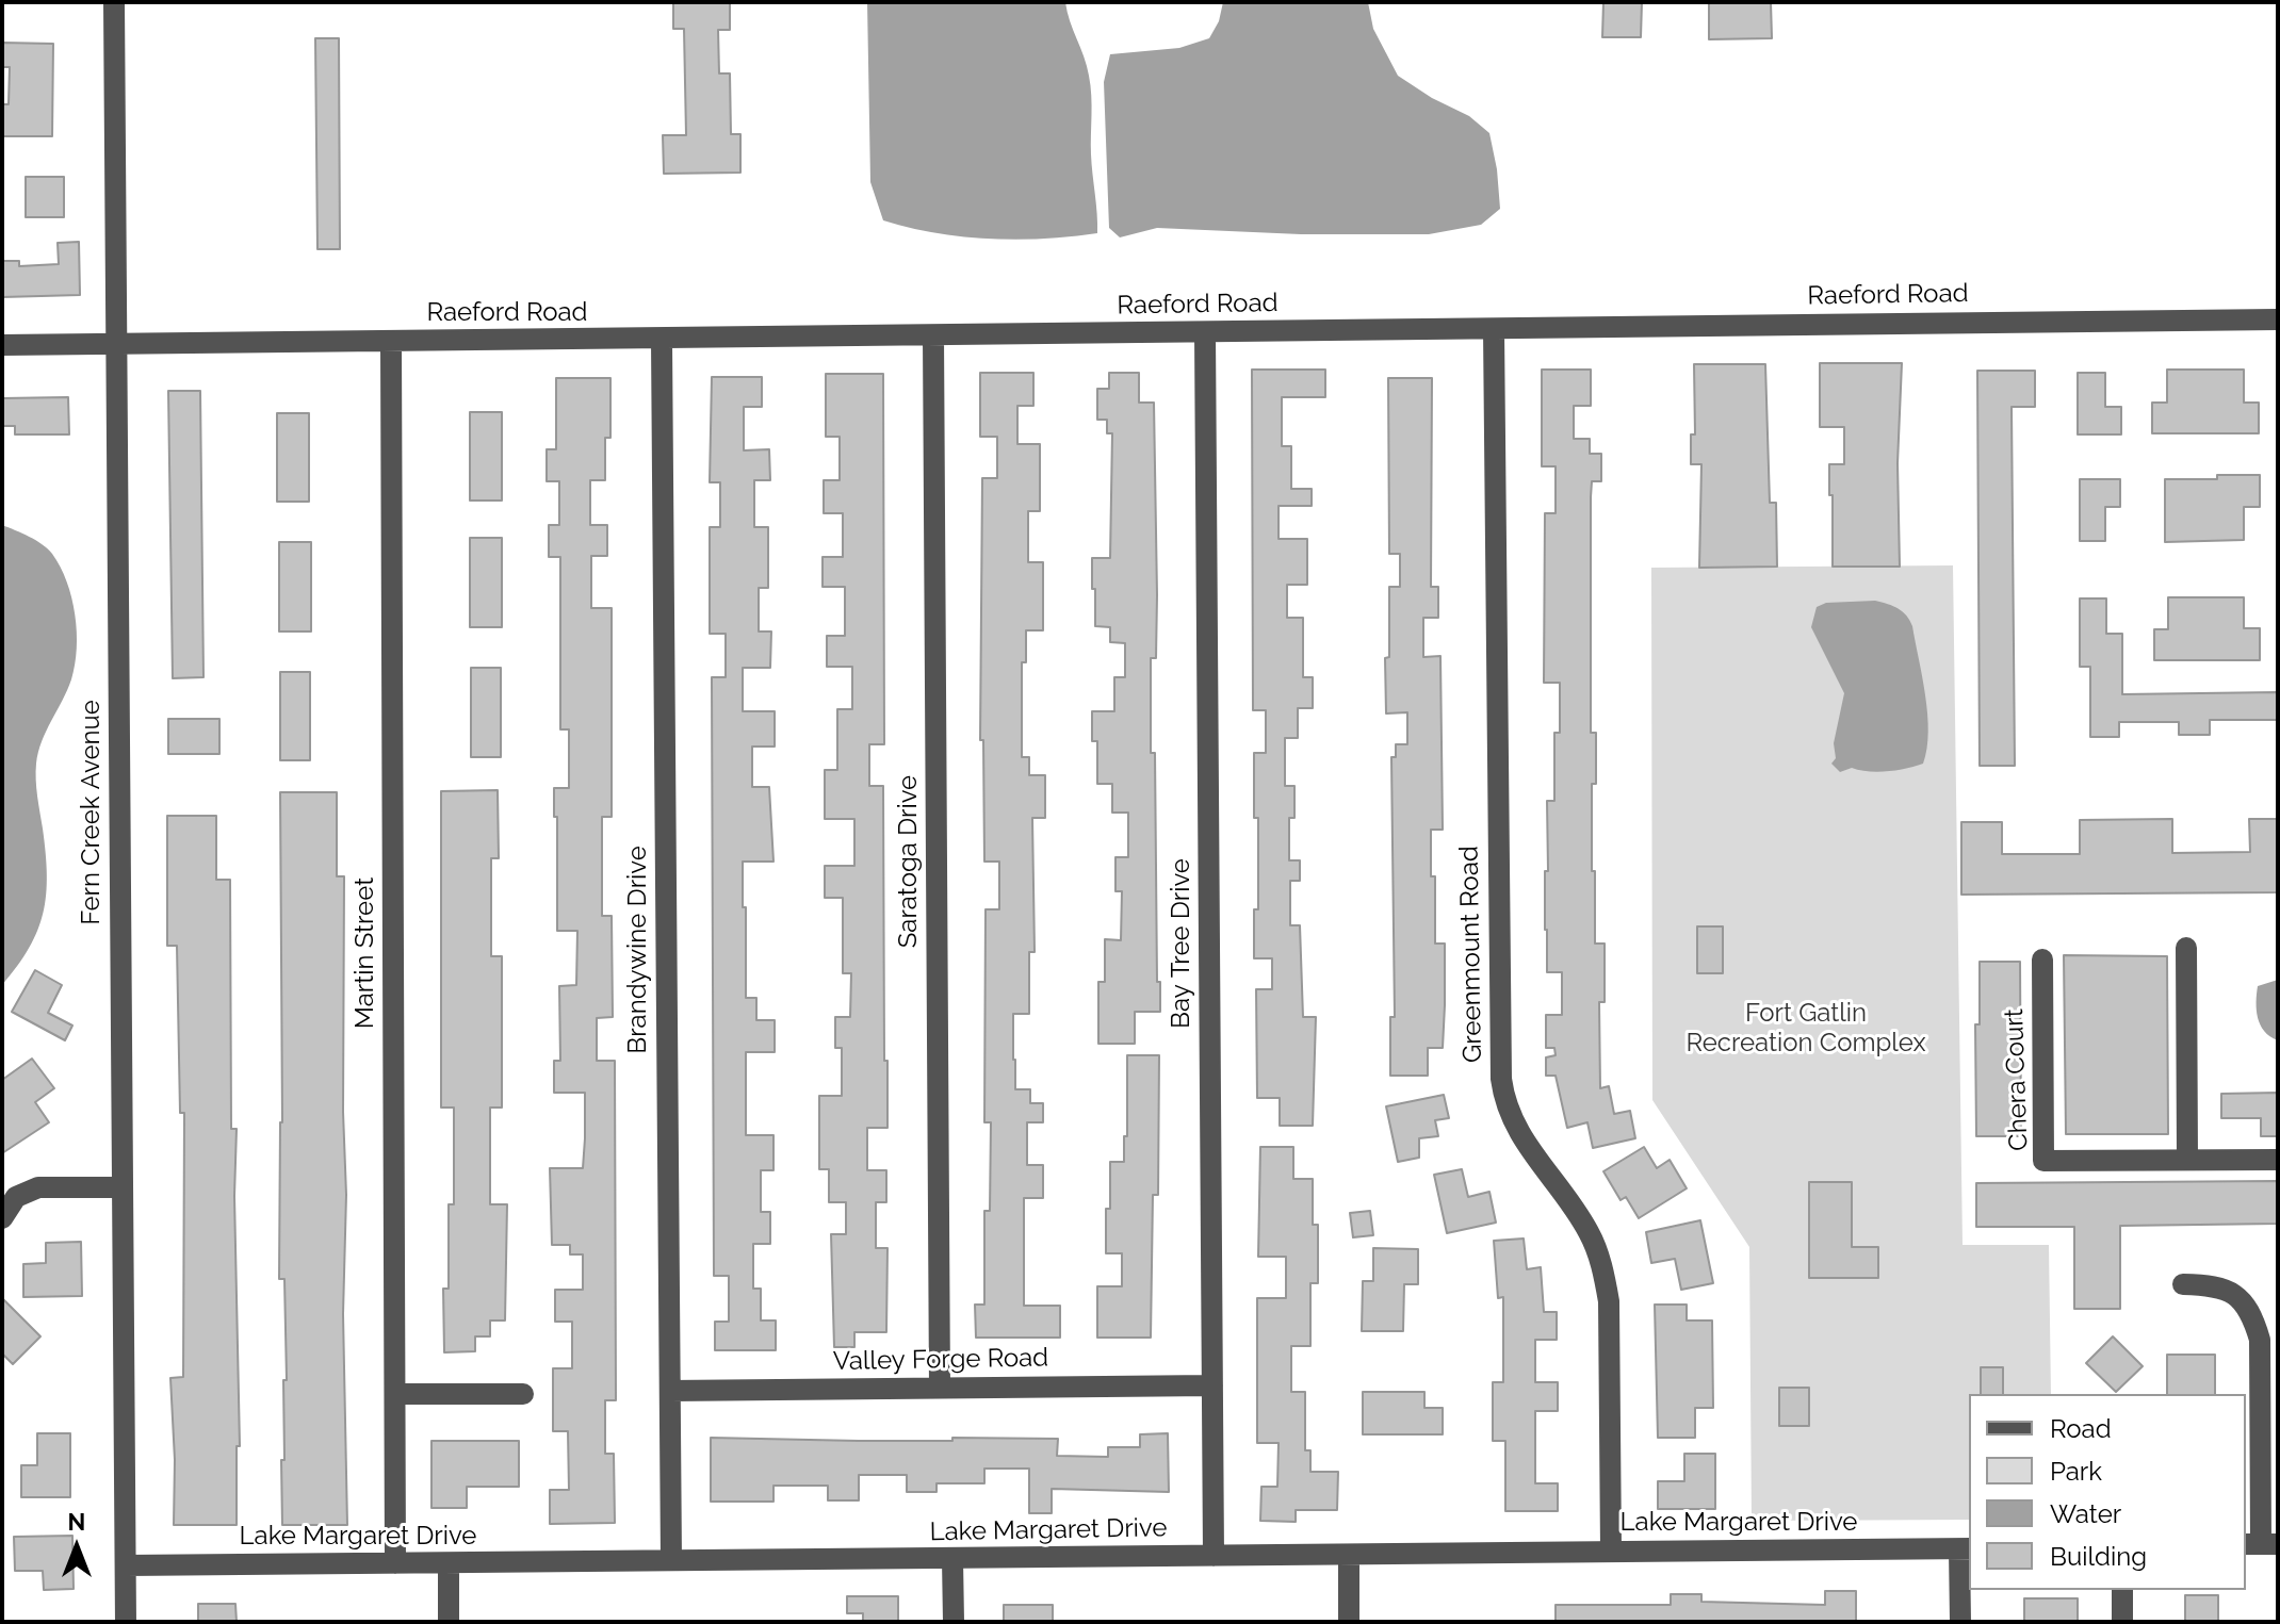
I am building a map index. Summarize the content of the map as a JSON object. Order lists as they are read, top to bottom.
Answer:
{
  "streets": {
    "street": [
      "Raeford Road",
      "Fern Creek Avenue",
      "Saratoga Drive",
      "Bay Tree Drive",
      "Brandywine Drive",
      "Martin Street",
      "Greenmount Road",
      "Chera Court",
      "Valley Forge Road",
      "Lake Margaret Drive"
    ]
  },
  "crossings": [
    ["Raeford Road", "Fern Creek Avenue"],
    ["Raeford Road", "Saratoga Drive"],
    ["Raeford Road", "Bay Tree Drive"],
    ["Raeford Road", "Brandywine Drive"],
    ["Raeford Road", "Martin Street"],
    ["Raeford Road", "Greenmount Road"],
    ["Fern Creek Avenue", "Lake Margaret Drive"],
    ["Saratoga Drive", "Valley Forge Road"],
    ["Bay Tree Drive", "Valley Forge Road"],
    ["Bay Tree Drive", "Lake Margaret Drive"],
    ["Brandywine Drive", "Valley Forge Road"],
    ["Brandywine Drive", "Lake Margaret Drive"],
    ["Martin Street", "Lake Margaret Drive"],
    ["Greenmount Road", "Lake Margaret Drive"]
  ],
  "parks": ["Fort Gatlin Recreation Complex"],
  "legend": [
    "Road",
    "Park",
    "Water",
    "Building"
  ],
  "north": "top"
}
